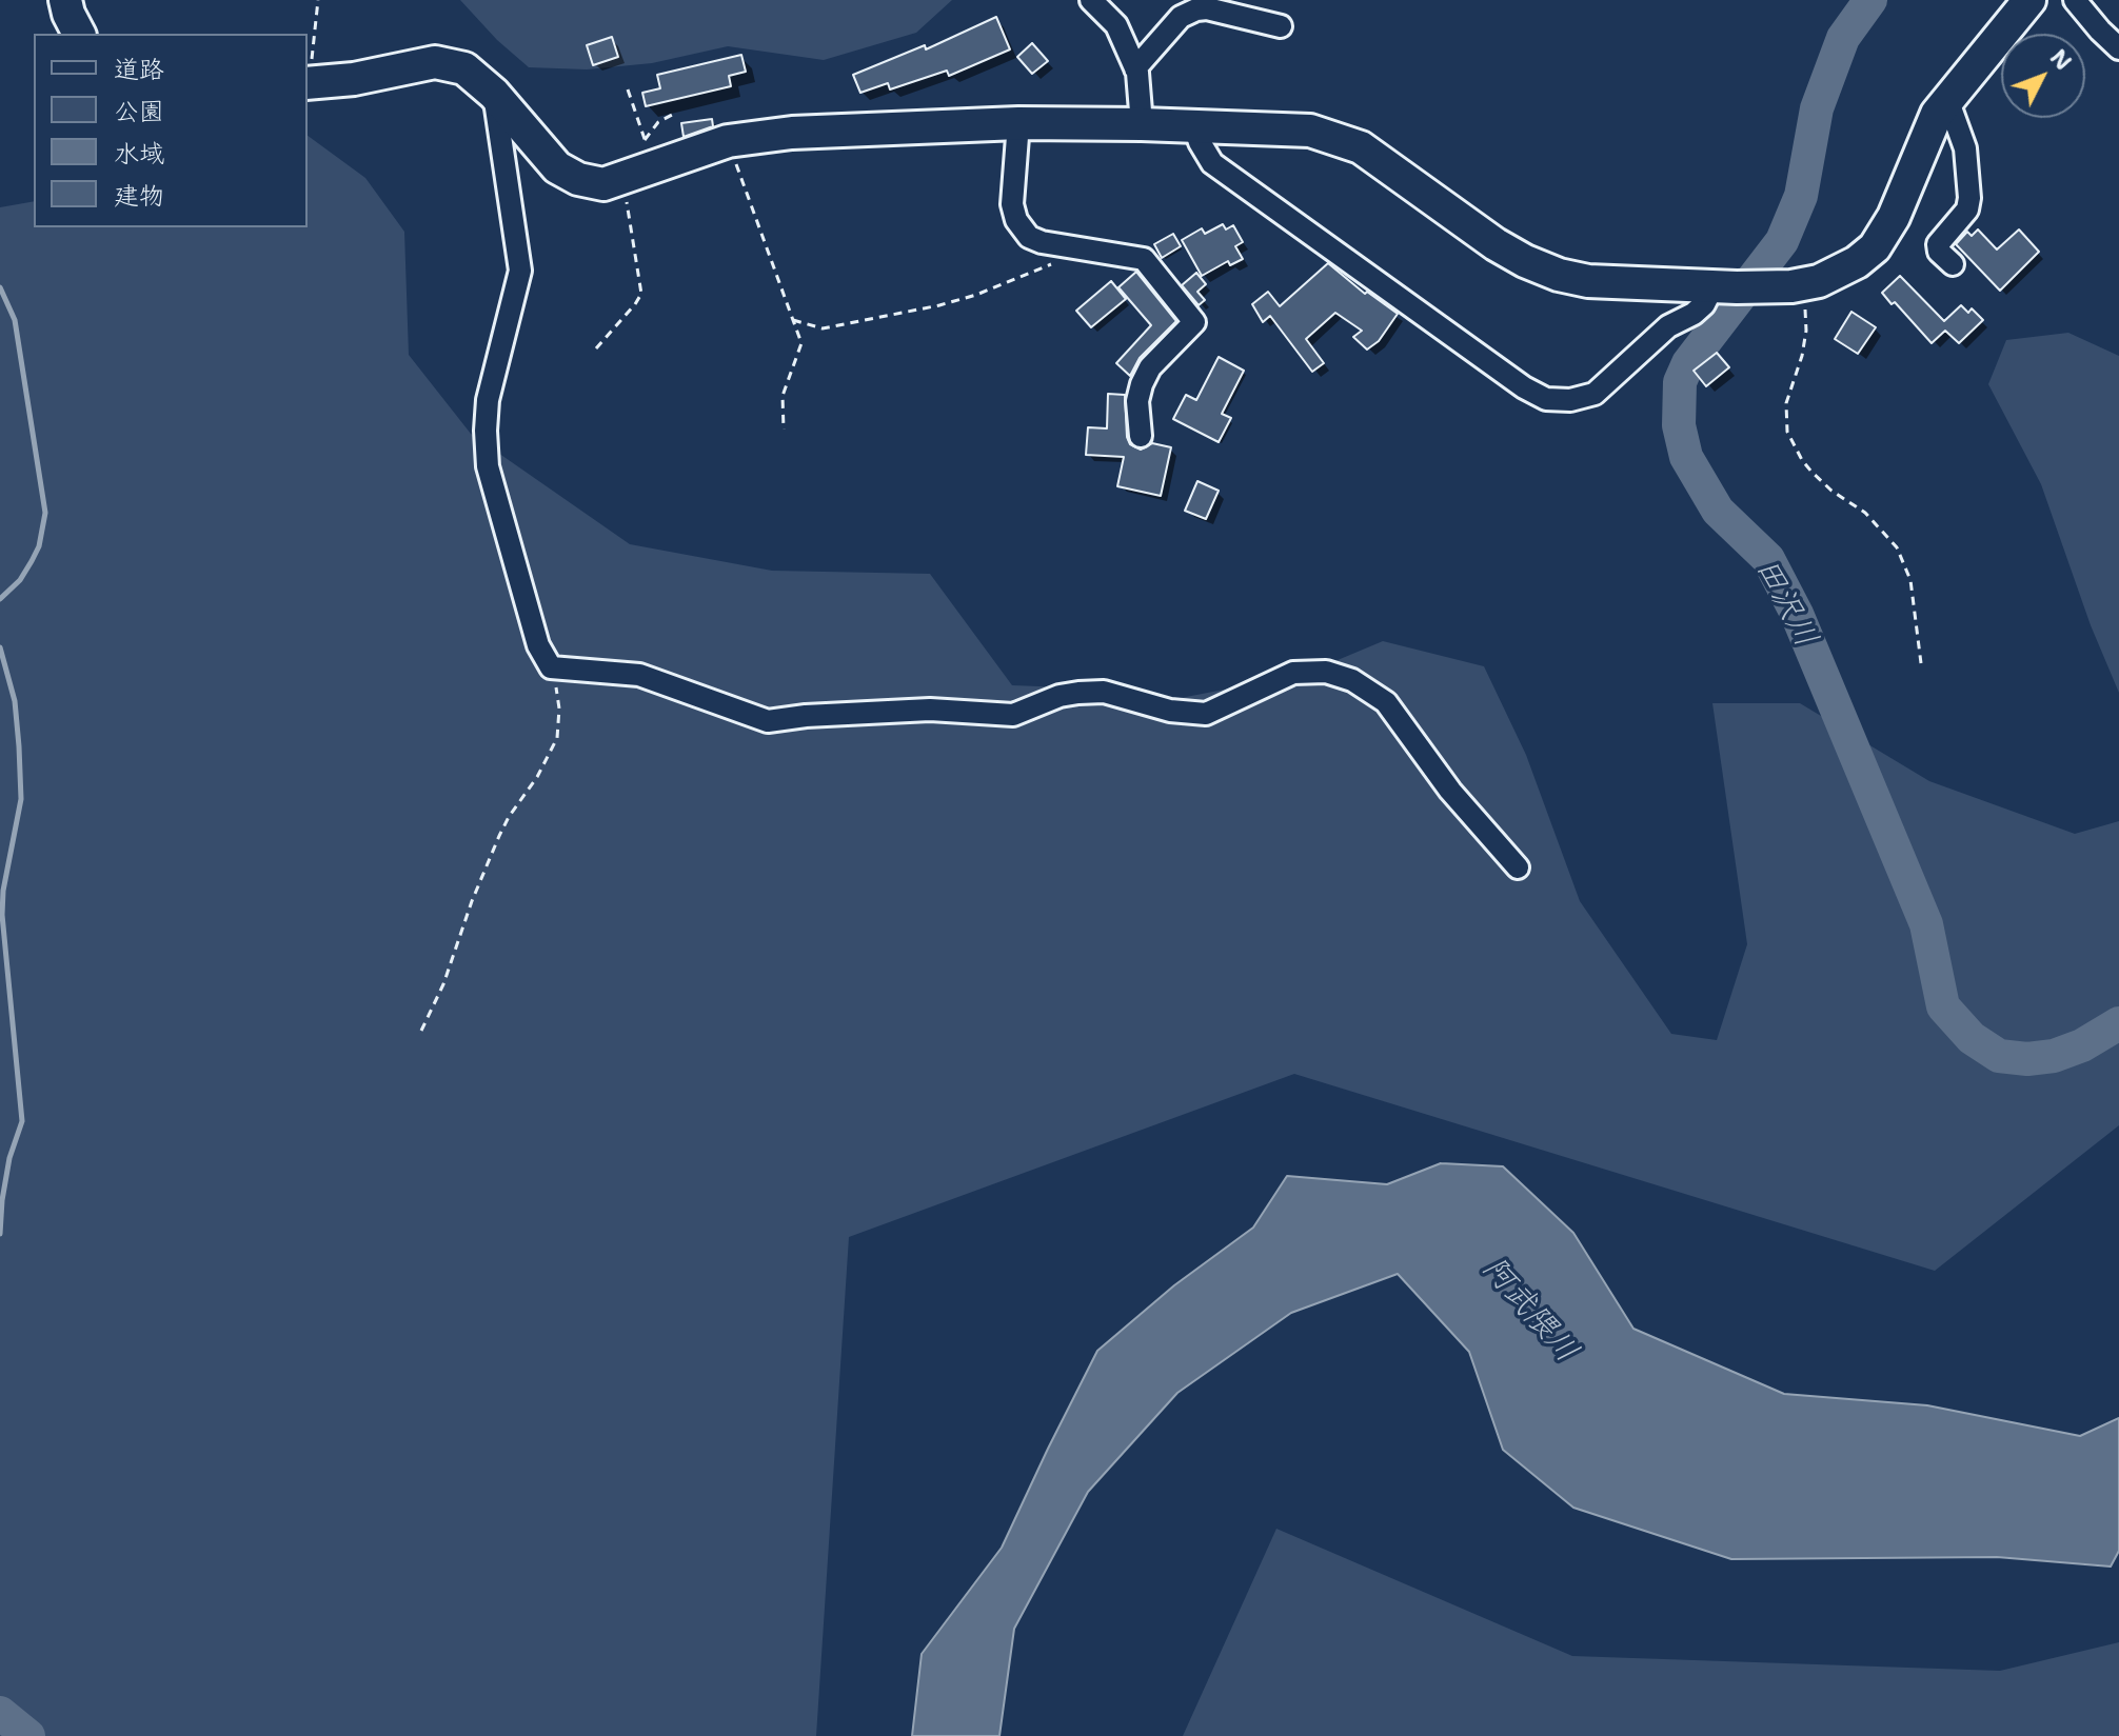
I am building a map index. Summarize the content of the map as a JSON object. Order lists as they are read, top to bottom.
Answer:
{
  "water": ["田沢川", "阿武隈川"],
  "legend": [
    "道路",
    "公園",
    "水域",
    "建物"
  ],
  "north": "top right"
}
